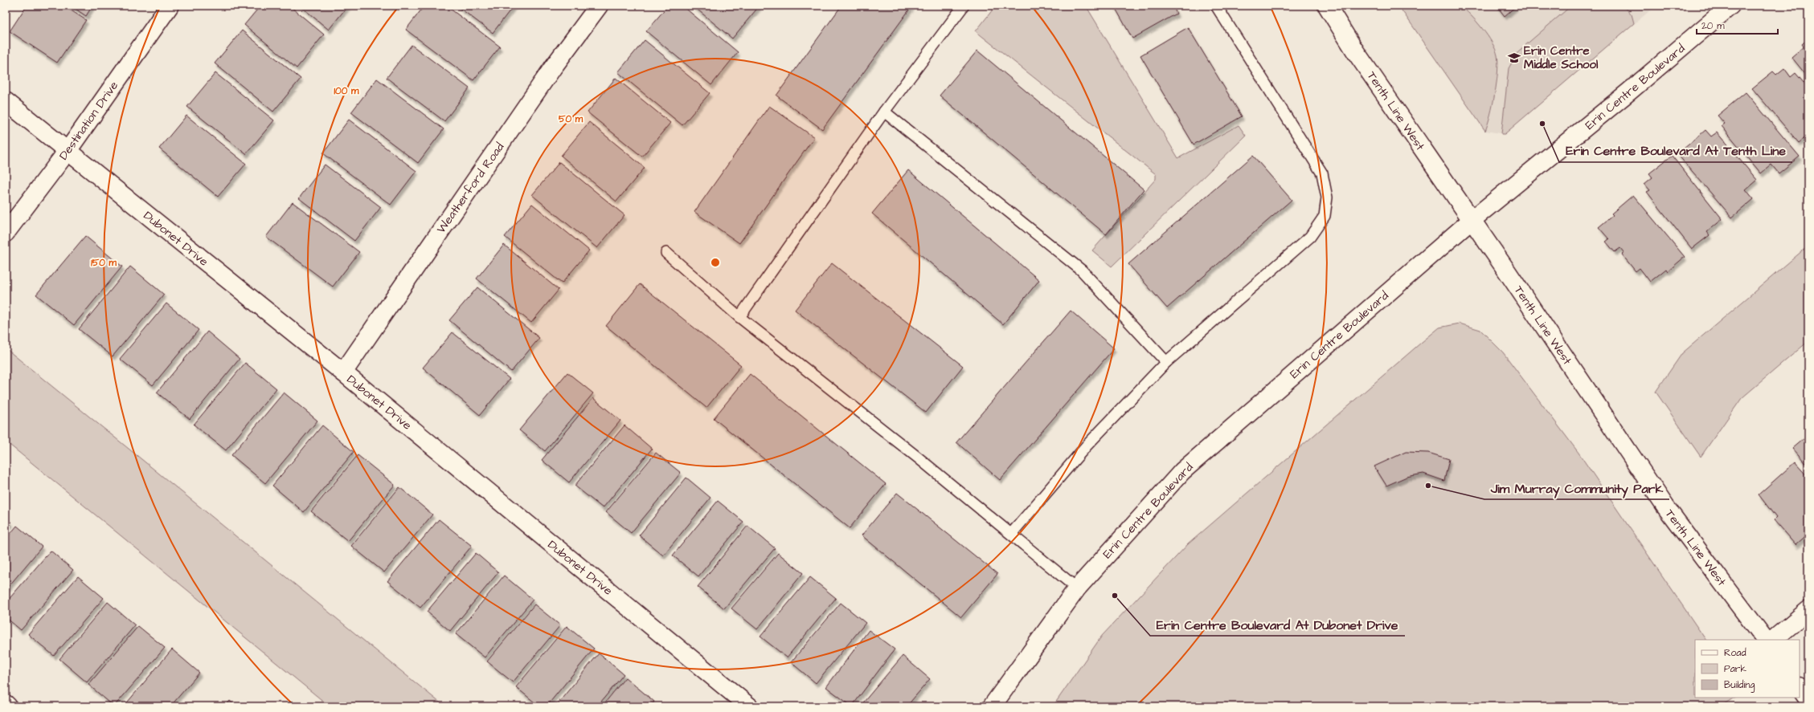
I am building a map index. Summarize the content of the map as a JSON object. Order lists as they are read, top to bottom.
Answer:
{
  "streets": {
    "street": [
      "Erin Centre Boulevard",
      "Tenth Line West",
      "Destination Drive",
      "Weatherford Road",
      "Dubonet Drive"
    ]
  },
  "crossings": [
    ["Erin Centre Boulevard", "Tenth Line West"],
    ["Destination Drive", "Dubonet Drive"],
    ["Weatherford Road", "Dubonet Drive"]
  ],
  "places": {
    "school or university": ["Erin Centre Middle School"],
    "other": ["Erin Centre Boulevard At Tenth Line", "Jim Murray Community Park", "Erin Centre Boulevard At Dubonet Drive"]
  },
  "legend": ["Road", "Park", "Building"],
  "scale_bar": "20 m",
  "rings": ["100 m", "50 m", "150 m"]
}
